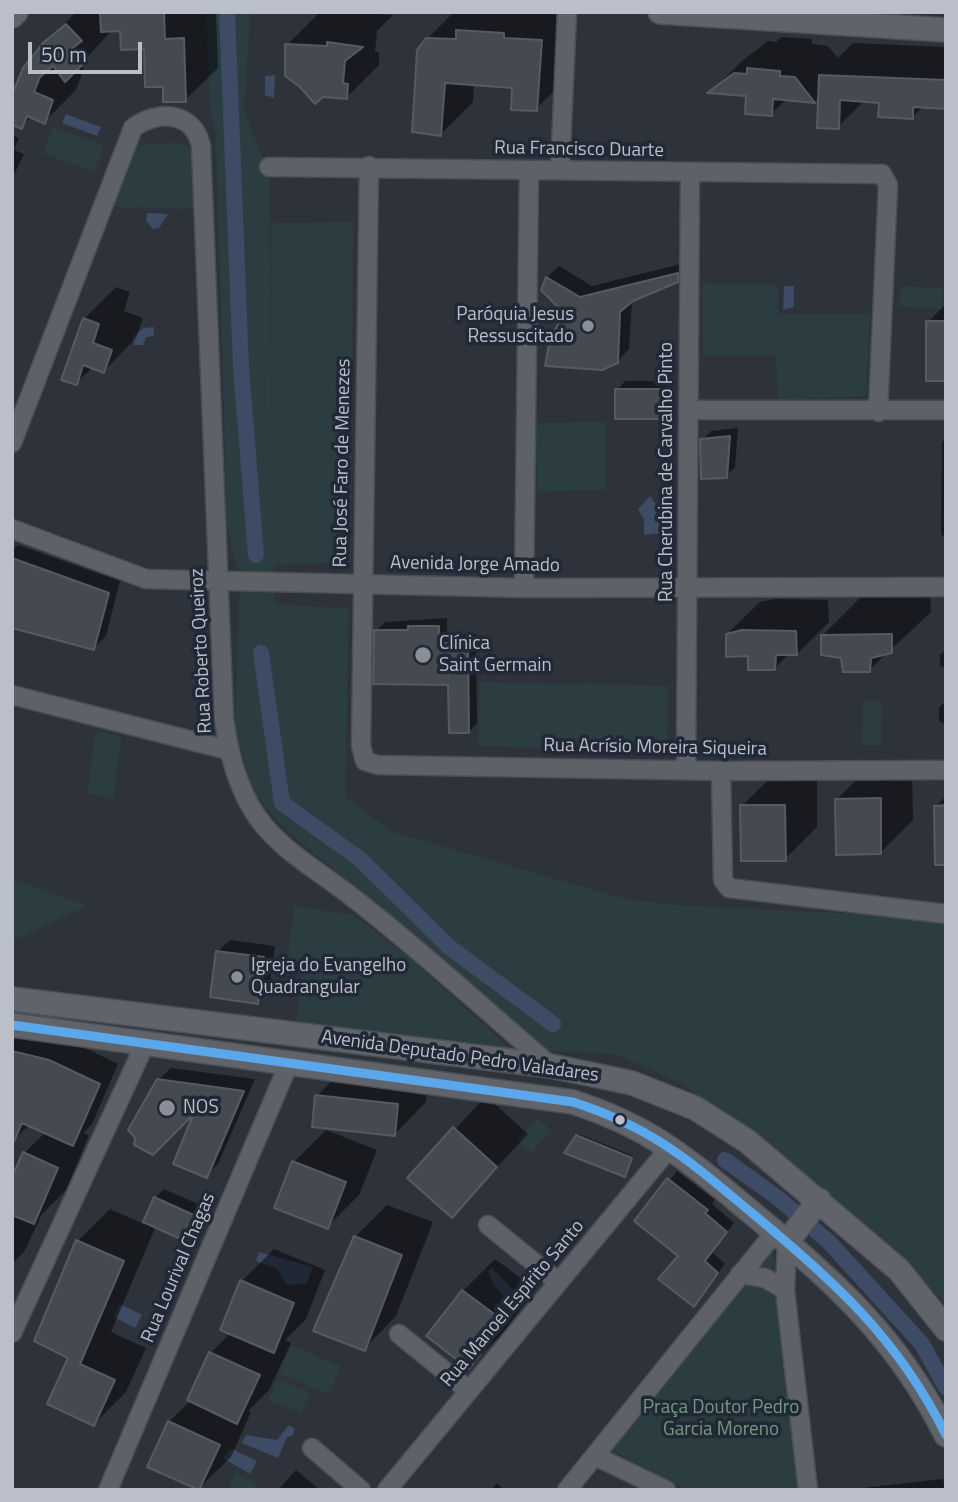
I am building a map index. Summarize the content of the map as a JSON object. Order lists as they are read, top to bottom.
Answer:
{
  "streets": {
    "main road": ["Avenida Deputado Pedro Valadares"],
    "street": [
      "Rua Francisco Duarte",
      "Rua José Faro de Menezes",
      "Rua Cherubina de Carvalho Pinto",
      "Avenida Jorge Amado",
      "Rua Roberto Queiroz",
      "Rua Acrísio Moreira Siqueira",
      "Rua Lourival Chagas",
      "Rua Manoel Espírito Santo"
    ]
  },
  "crossings": [
    ["Rua Francisco Duarte", "Rua José Faro de Menezes"],
    ["Rua Francisco Duarte", "Rua Cherubina de Carvalho Pinto"],
    ["Rua José Faro de Menezes", "Avenida Jorge Amado"],
    ["Rua José Faro de Menezes", "Rua Acrísio Moreira Siqueira"],
    ["Rua Cherubina de Carvalho Pinto", "Avenida Jorge Amado"],
    ["Rua Cherubina de Carvalho Pinto", "Rua Acrísio Moreira Siqueira"],
    ["Avenida Jorge Amado", "Rua Roberto Queiroz"],
    ["Rua Roberto Queiroz", "Avenida Deputado Pedro Valadares"],
    ["Avenida Deputado Pedro Valadares", "Rua Lourival Chagas"],
    ["Avenida Deputado Pedro Valadares", "Rua Manoel Espírito Santo"]
  ],
  "parks": ["Praça Doutor Pedro Garcia Moreno"],
  "places": [
    "Paróquia Jesus Ressuscitado",
    "Clínica Saint Germain",
    "Igreja do Evangelho Quadrangular",
    "NOS"
  ],
  "scale_bar": "50 m"
}
